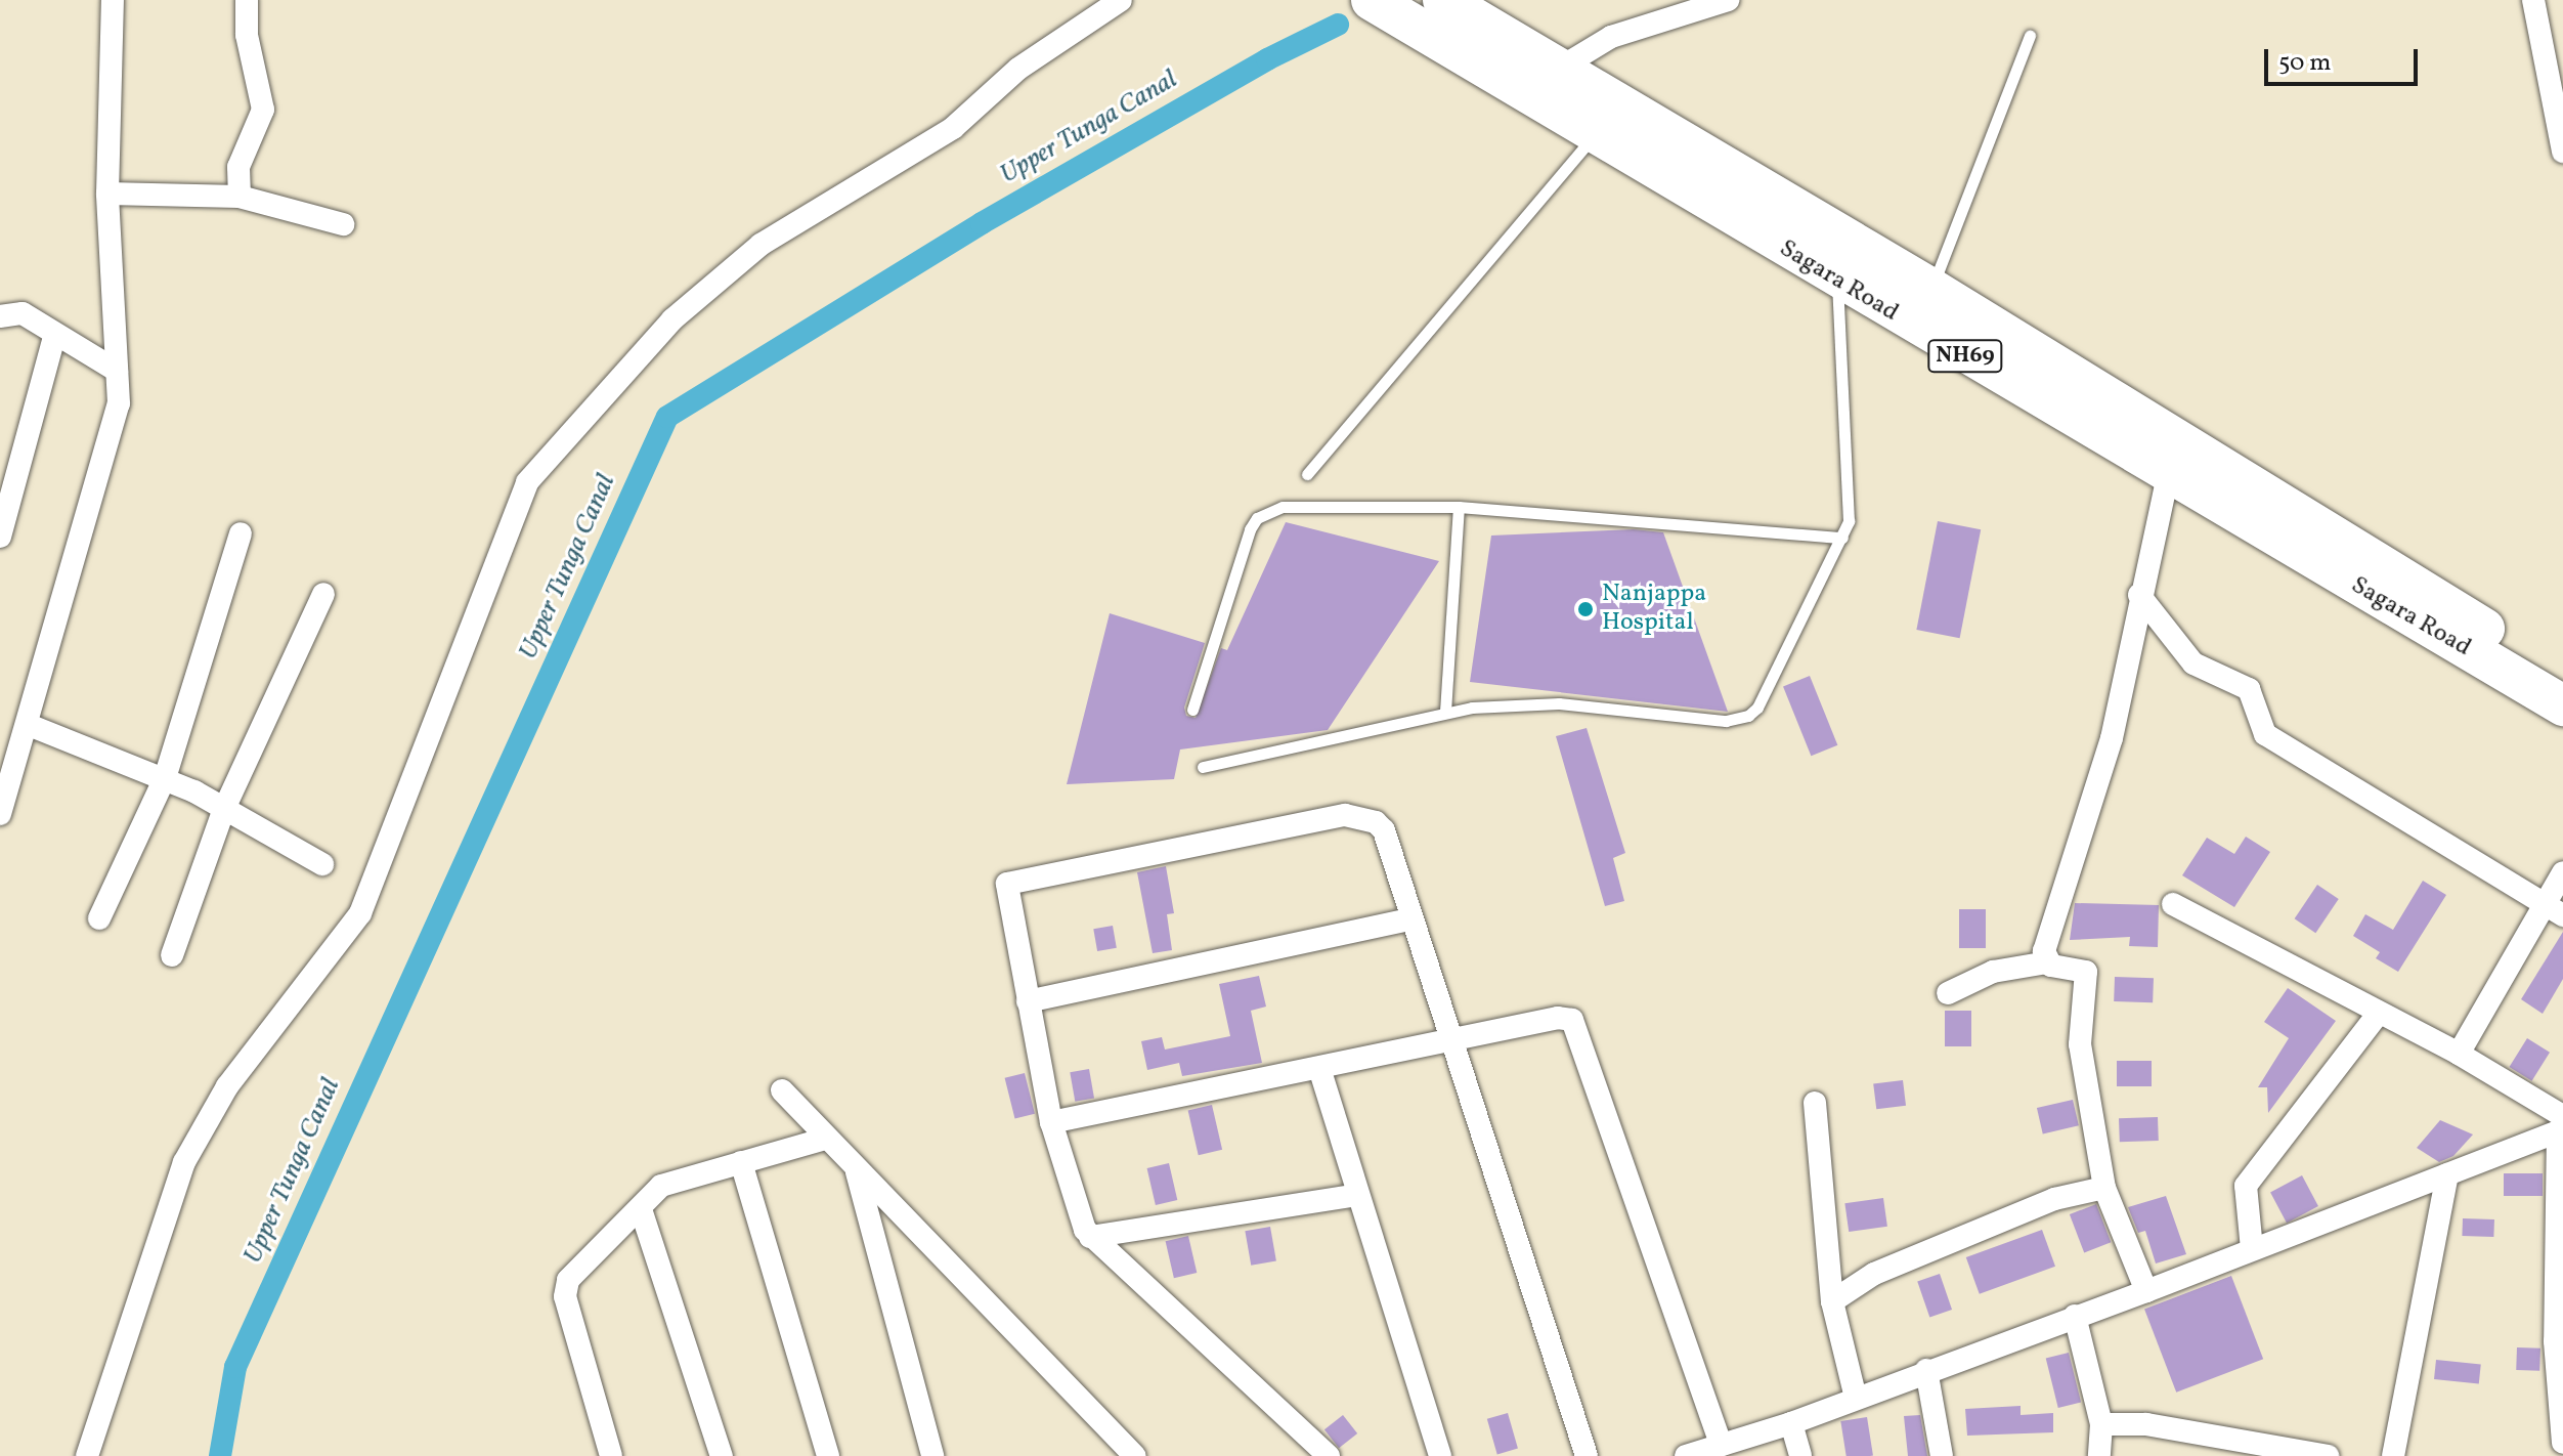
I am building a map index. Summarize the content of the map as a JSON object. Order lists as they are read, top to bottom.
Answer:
{
  "streets": {
    "highway": ["Sagara Road", "NH69"]
  },
  "water": ["Upper Tunga Canal"],
  "places": ["Nanjappa Hospital"],
  "scale_bar": "50 m"
}
